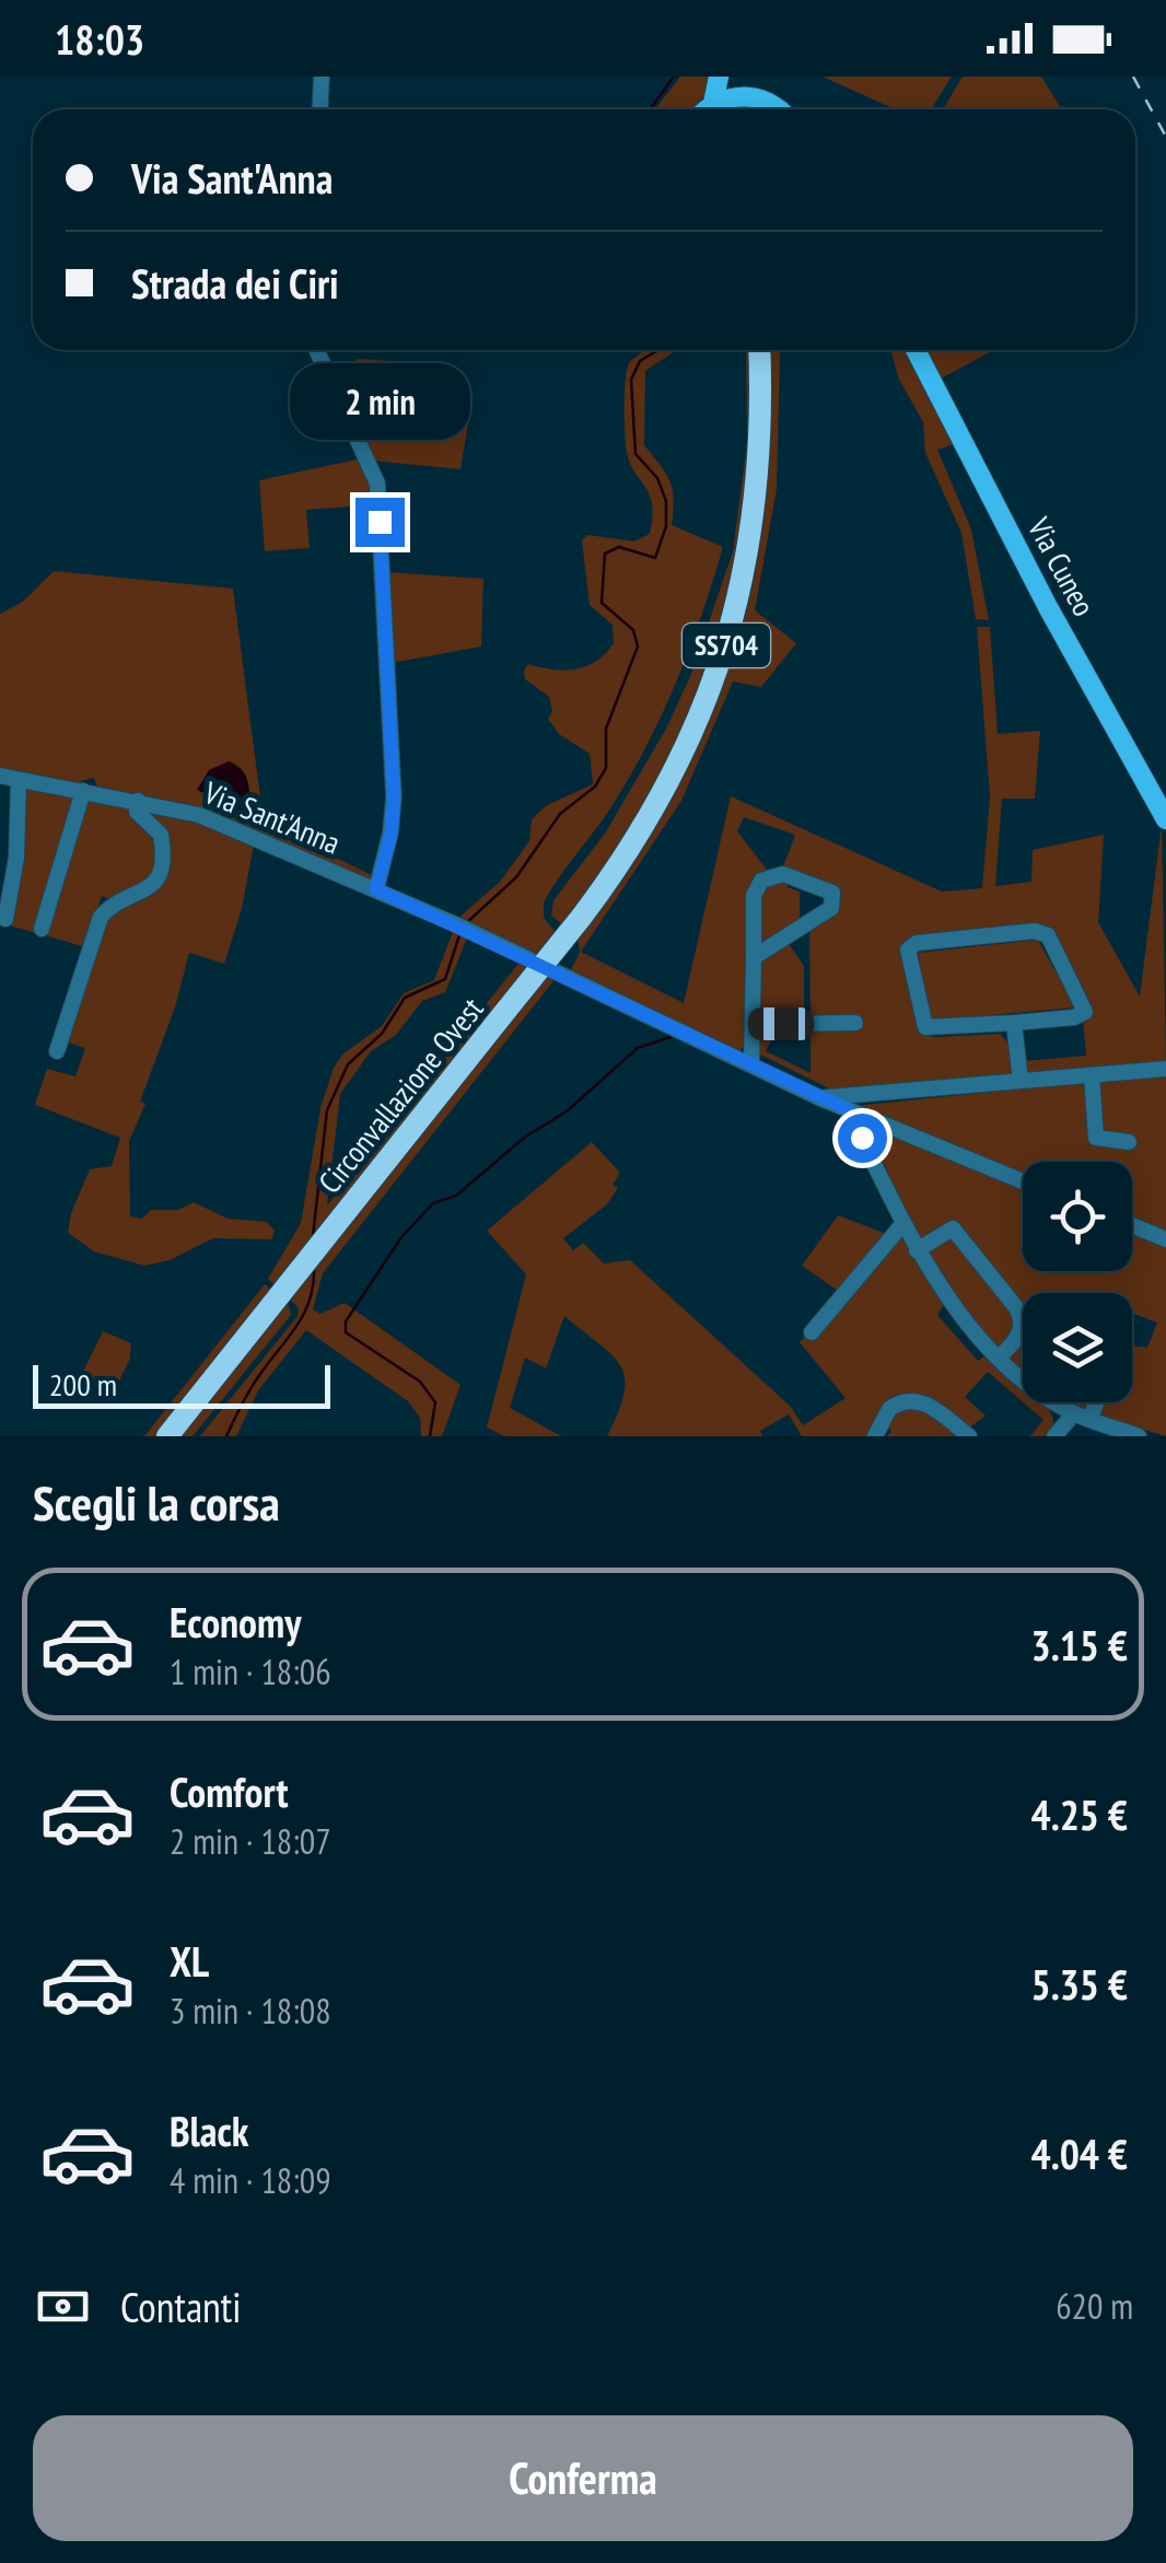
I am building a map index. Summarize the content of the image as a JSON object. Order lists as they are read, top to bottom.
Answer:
{
  "streets": {
    "highway": ["SS704", "Circonvallazione Ovest"],
    "main road": ["Via Cuneo"],
    "street": ["Via Sant'Anna"]
  },
  "scale_bar": "200 m",
  "page": {
    "status": "18:03",
    "banner": ["Via Sant'Anna", "Strada dei Ciri"],
    "bubble": "2 min",
    "scale": "200 m",
    "heading": "Scegli la corsa",
    "list": [
      {
        "name": "Economy",
        "note": "1 min · 18:06",
        "value": "3.15 €"
      },
      {
        "name": "Comfort",
        "note": "2 min · 18:07",
        "value": "4.25 €"
      },
      {
        "name": "XL",
        "note": "3 min · 18:08",
        "value": "5.35 €"
      },
      {
        "name": "Black",
        "note": "4 min · 18:09",
        "value": "4.04 €"
      }
    ],
    "pay": ["Contanti", "620 m"],
    "buttons": "Conferma"
  }
}
